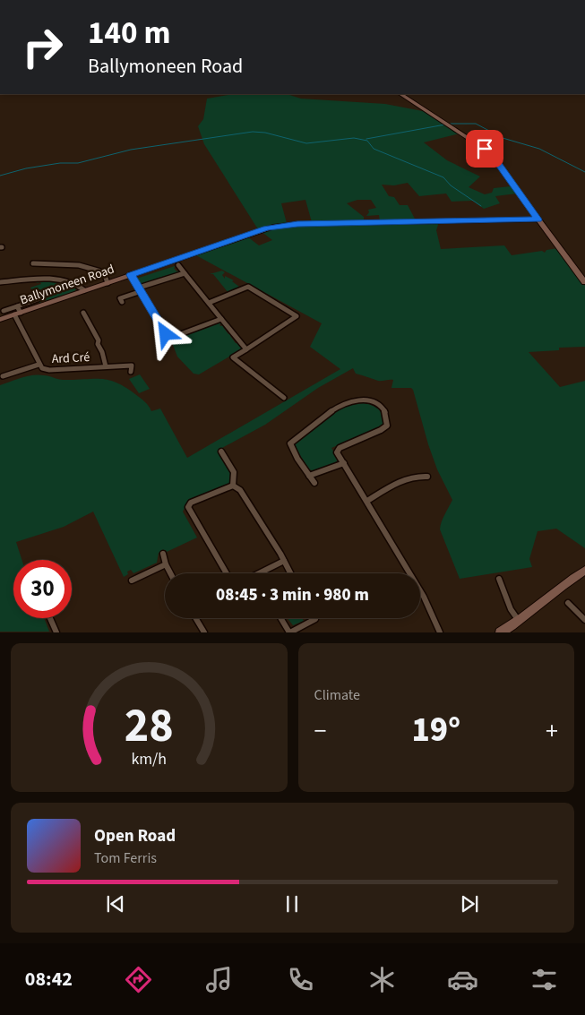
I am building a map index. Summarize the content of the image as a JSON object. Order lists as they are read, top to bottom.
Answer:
{
  "streets": {
    "street": ["Ballymoneen Road", "Ard Cré"]
  },
  "crossings": [
    ["Ballymoneen Road", "Ard Cré"]
  ],
  "page": {
    "turn": ["140 m", "Ballymoneen Road"],
    "limit": "30",
    "trip": "08:45 · 3 min · 980 m",
    "tile": "Climate",
    "heat": ["−", "19°", "+"],
    "song": ["Open Road", "Tom Ferris"],
    "tabs": "08:42",
    "gauge": ["28", "km/h"]
  }
}
